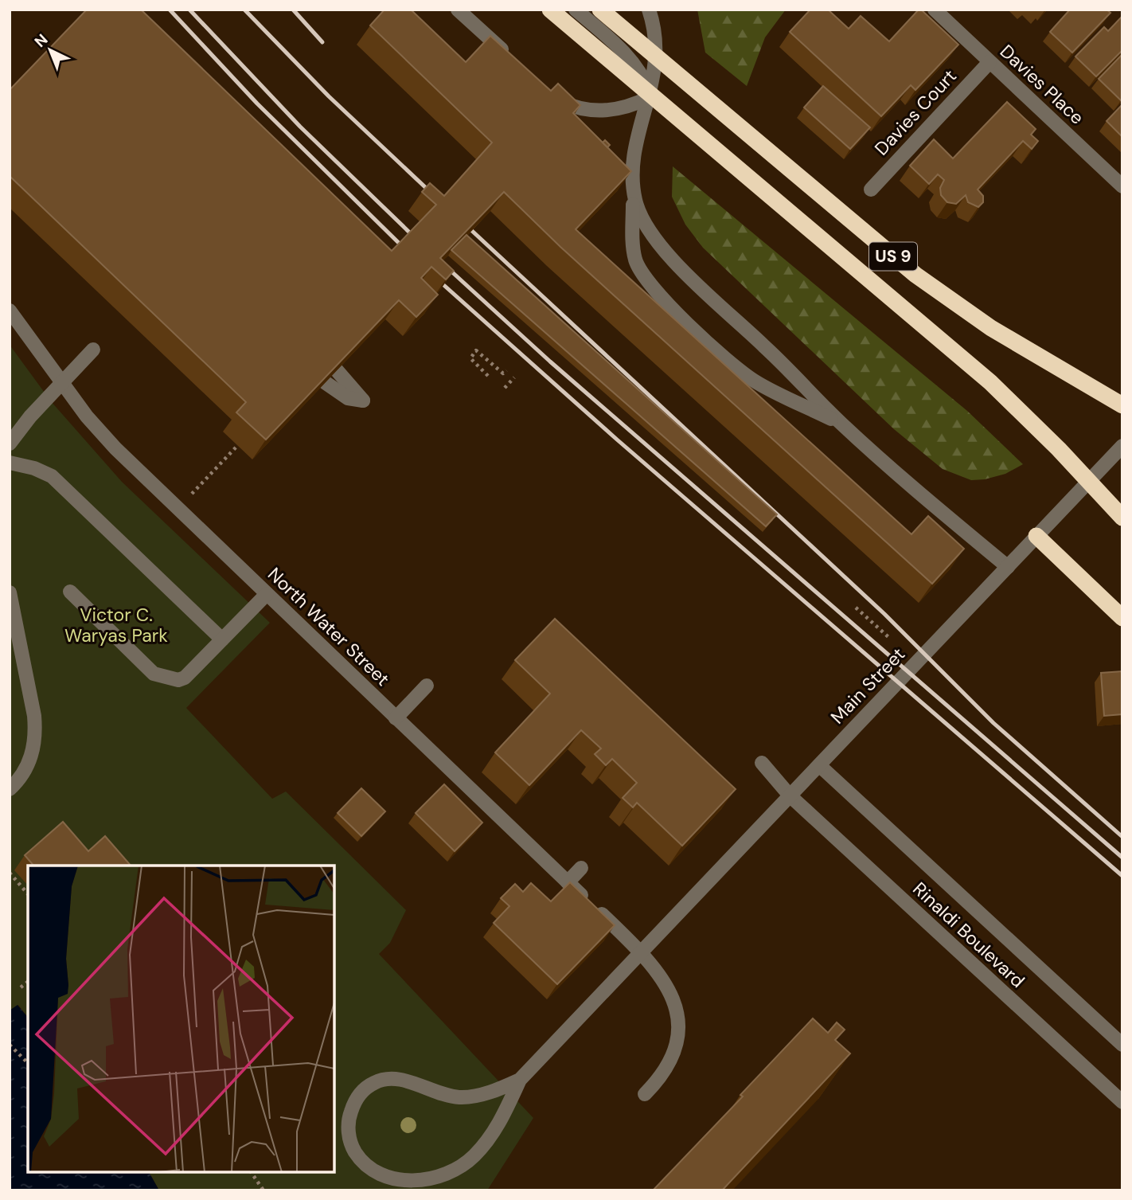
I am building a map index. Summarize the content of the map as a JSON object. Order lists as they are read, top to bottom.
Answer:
{
  "streets": {
    "highway": ["US 9"],
    "street": [
      "Davies Place",
      "Davies Court",
      "North Water Street",
      "Main Street",
      "Rinaldi Boulevard"
    ]
  },
  "crossings": [
    ["Davies Place", "Davies Court"],
    ["North Water Street", "Main Street"],
    ["Main Street", "Rinaldi Boulevard"]
  ],
  "parks": ["Victor C. Waryas Park"],
  "north": "top left"
}
